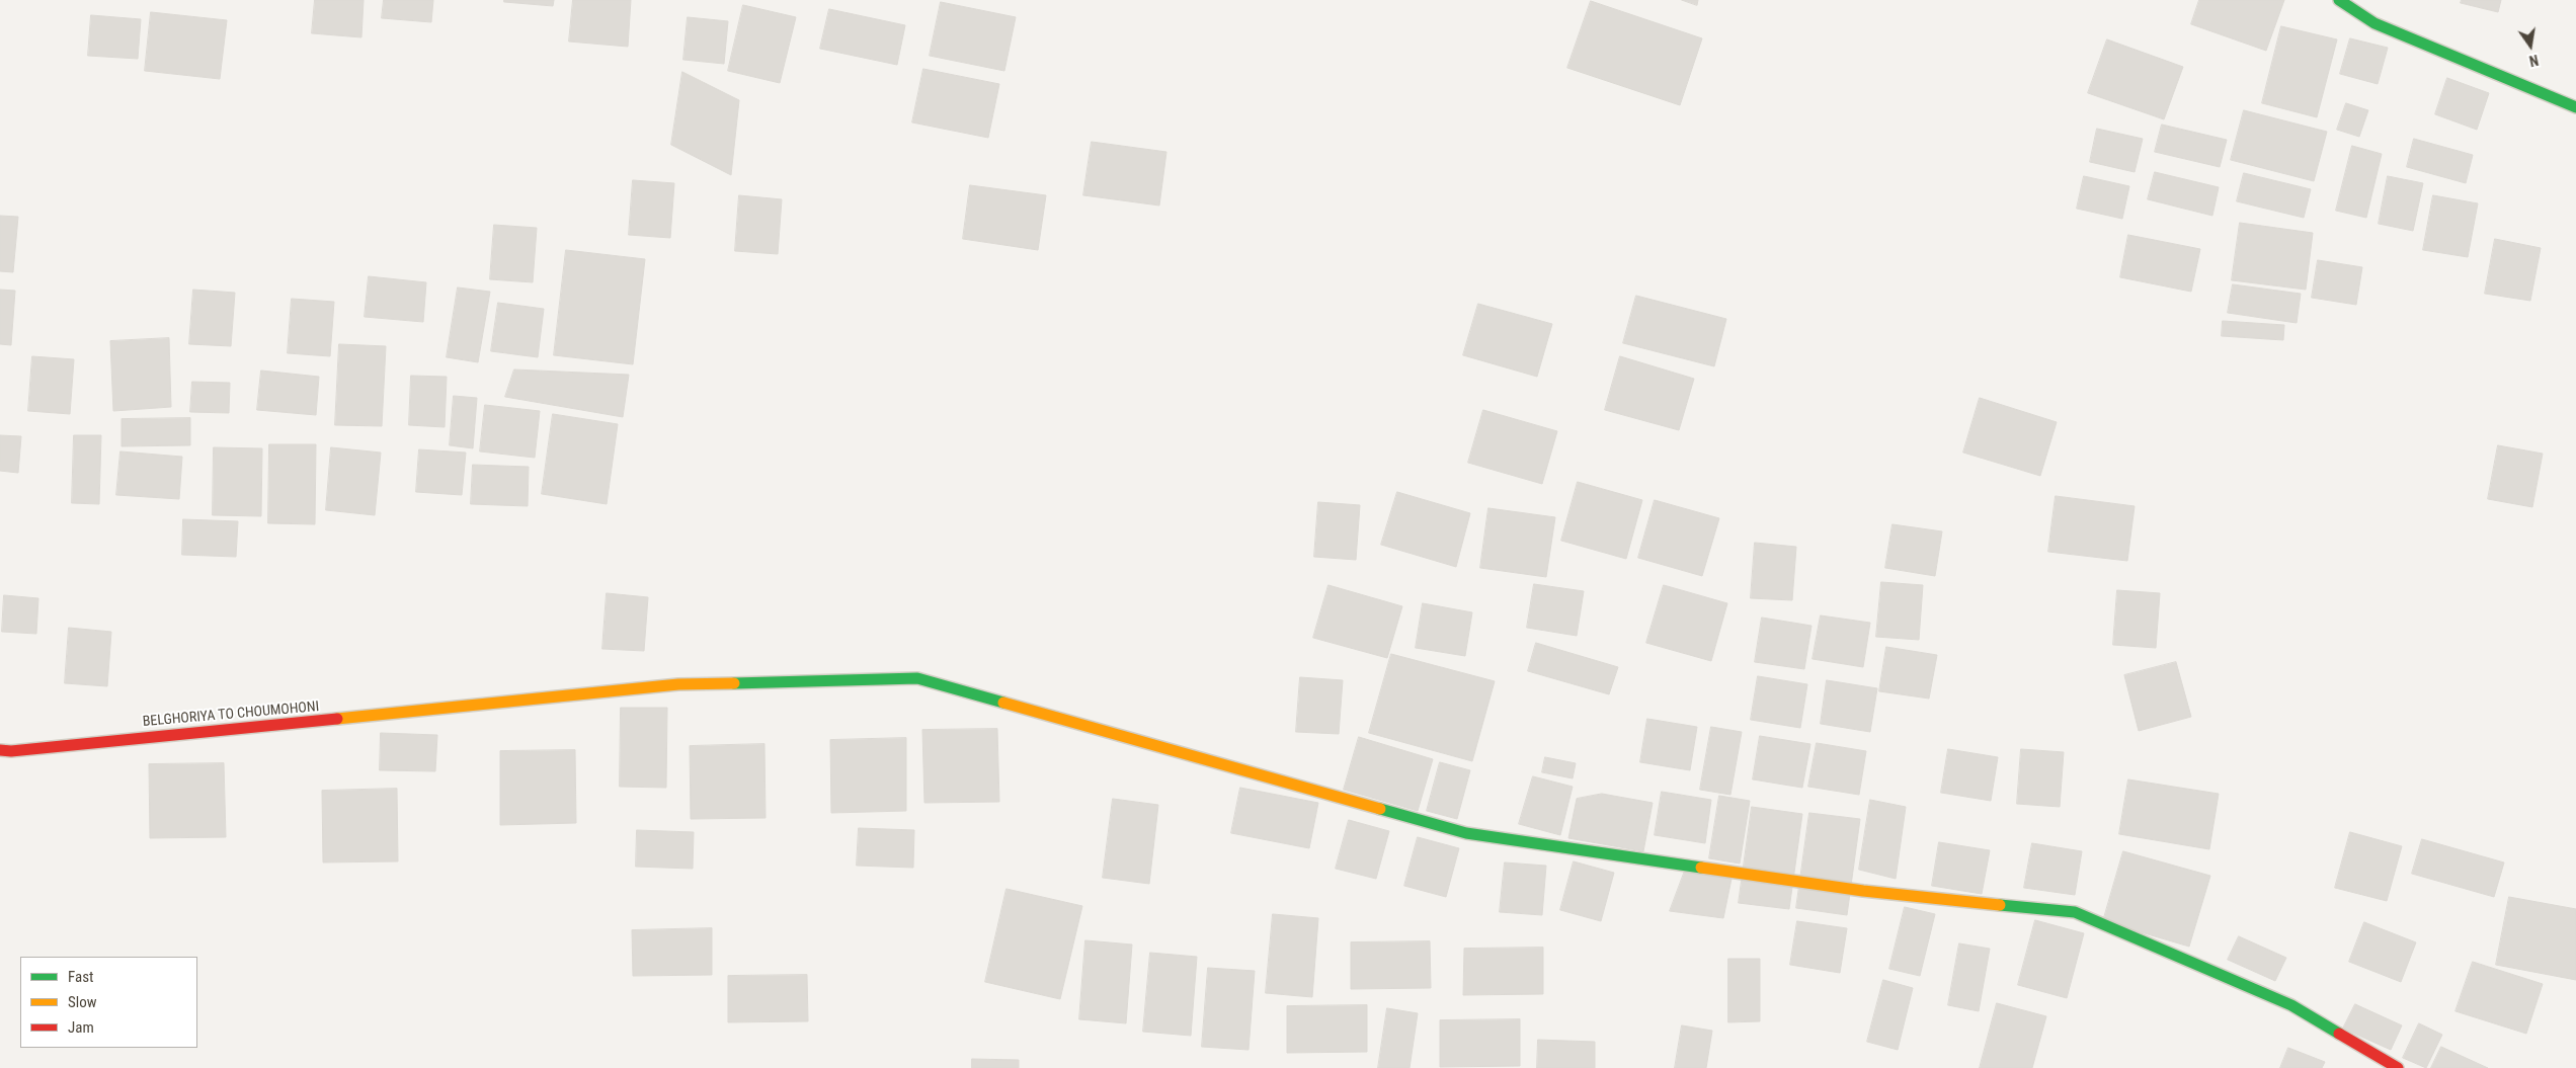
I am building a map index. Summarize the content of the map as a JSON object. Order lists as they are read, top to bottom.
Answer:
{
  "streets": {
    "street": ["BELGHORIYA TO CHOUMOHONI"]
  },
  "legend": ["Fast", "Slow", "Jam"],
  "north": "bottom"
}
